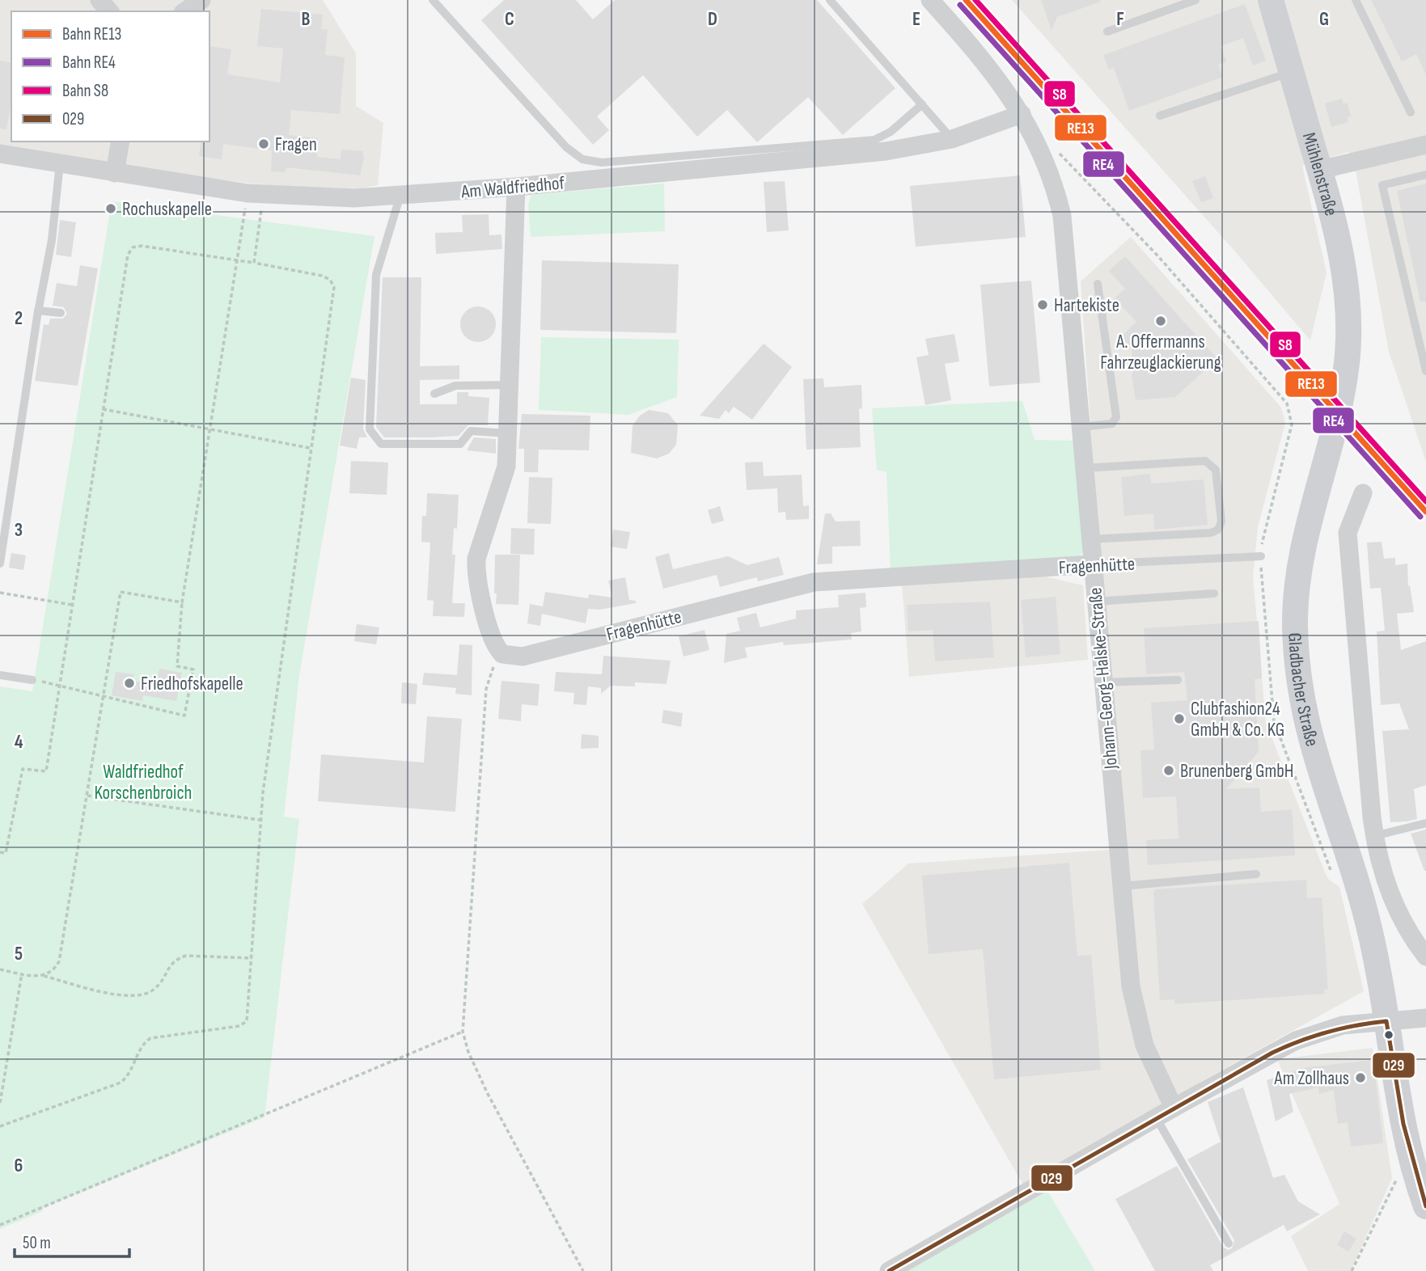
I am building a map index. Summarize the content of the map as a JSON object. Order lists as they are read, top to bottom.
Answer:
{
  "streets": {
    "street": [
      "Mühlenstraße",
      "Am Waldfriedhof",
      "Fragenhütte",
      "Johann-Georg-Halske-Straße",
      "Gladbacher Straße"
    ]
  },
  "crossings": [
    ["Mühlenstraße", "Gladbacher Straße"],
    ["Am Waldfriedhof", "Johann-Georg-Halske-Straße"],
    ["Fragenhütte", "Johann-Georg-Halske-Straße"]
  ],
  "parks": ["Waldfriedhof Korschenbroich"],
  "places": [
    "Fragen",
    "Rochuskapelle",
    "Hartekiste",
    "A. Offermanns Fahrzeuglackierung",
    "Friedhofskapelle",
    "Clubfashion24 GmbH & Co. KG",
    "Brunenberg GmbH",
    "Am Zollhaus"
  ],
  "lines": [
    "rail line RE13",
    "rail line S8",
    "rail line RE4",
    "transit line 029"
  ],
  "legend": [
    "Bahn RE13",
    "Bahn RE4",
    "Bahn S8",
    "029"
  ],
  "scale_bar": "50 m",
  "grid": {
    "columns": [
      "B",
      "C",
      "D",
      "E",
      "F",
      "G"
    ],
    "rows": [
      "2",
      "3",
      "4",
      "5",
      "6"
    ]
  }
}
